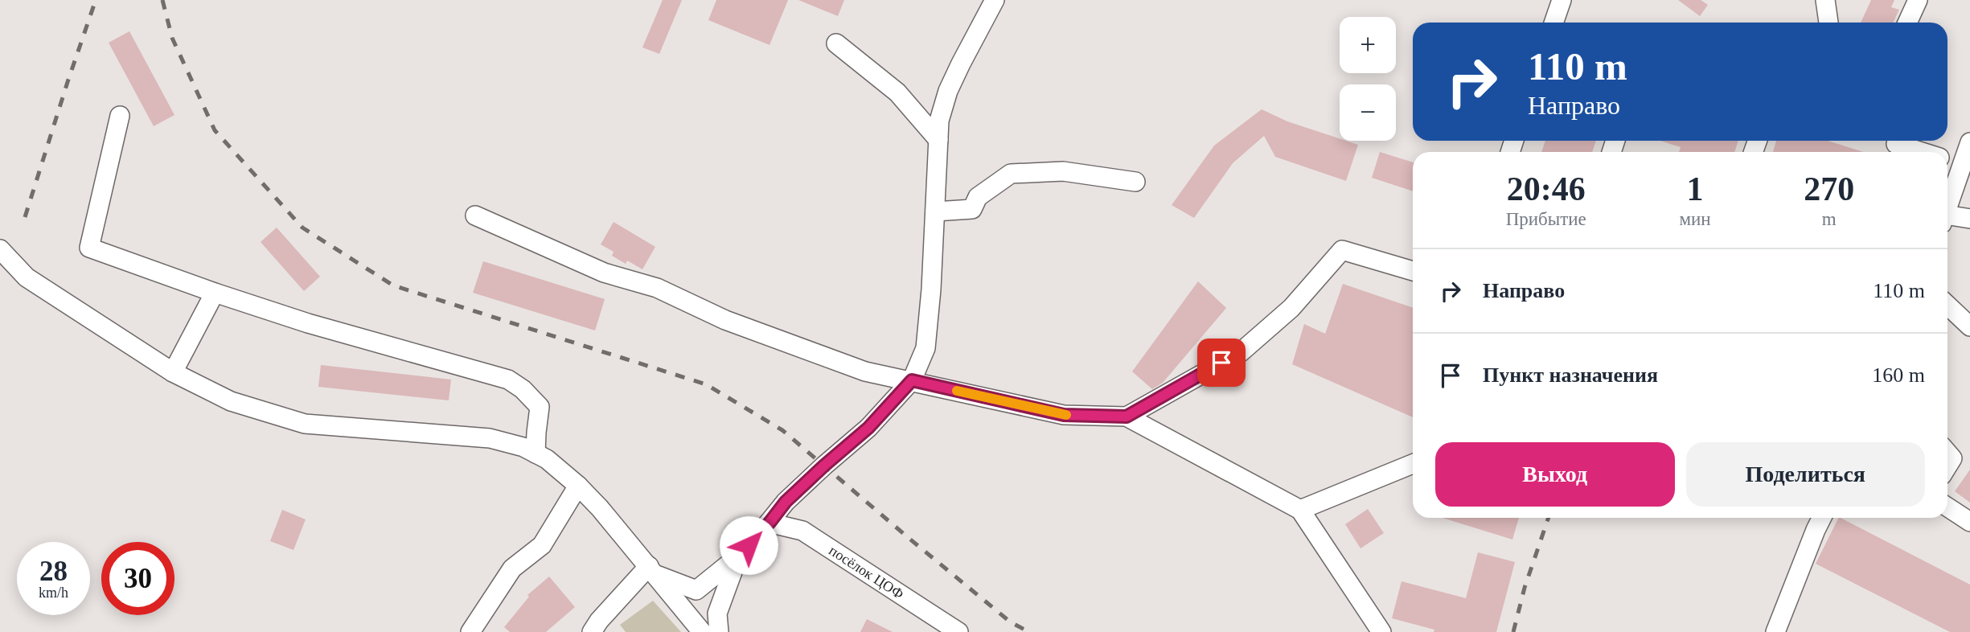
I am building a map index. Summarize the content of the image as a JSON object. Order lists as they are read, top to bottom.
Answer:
{
  "streets": {
    "street": ["посёлок ЦОФ"]
  },
  "page": {
    "map_buttons": ["+", "−"],
    "turn": ["110 m", "Направо"],
    "eta": [
      "20:46",
      "Прибытие",
      "1",
      "мин",
      "270",
      "m"
    ],
    "list": [
      {
        "name": "Направо",
        "value": "110 m"
      },
      {
        "name": "Пункт назначения",
        "value": "160 m"
      }
    ],
    "buttons": ["Выход", "Поделиться"],
    "speed": "28 km/h",
    "limit": "30"
  }
}
